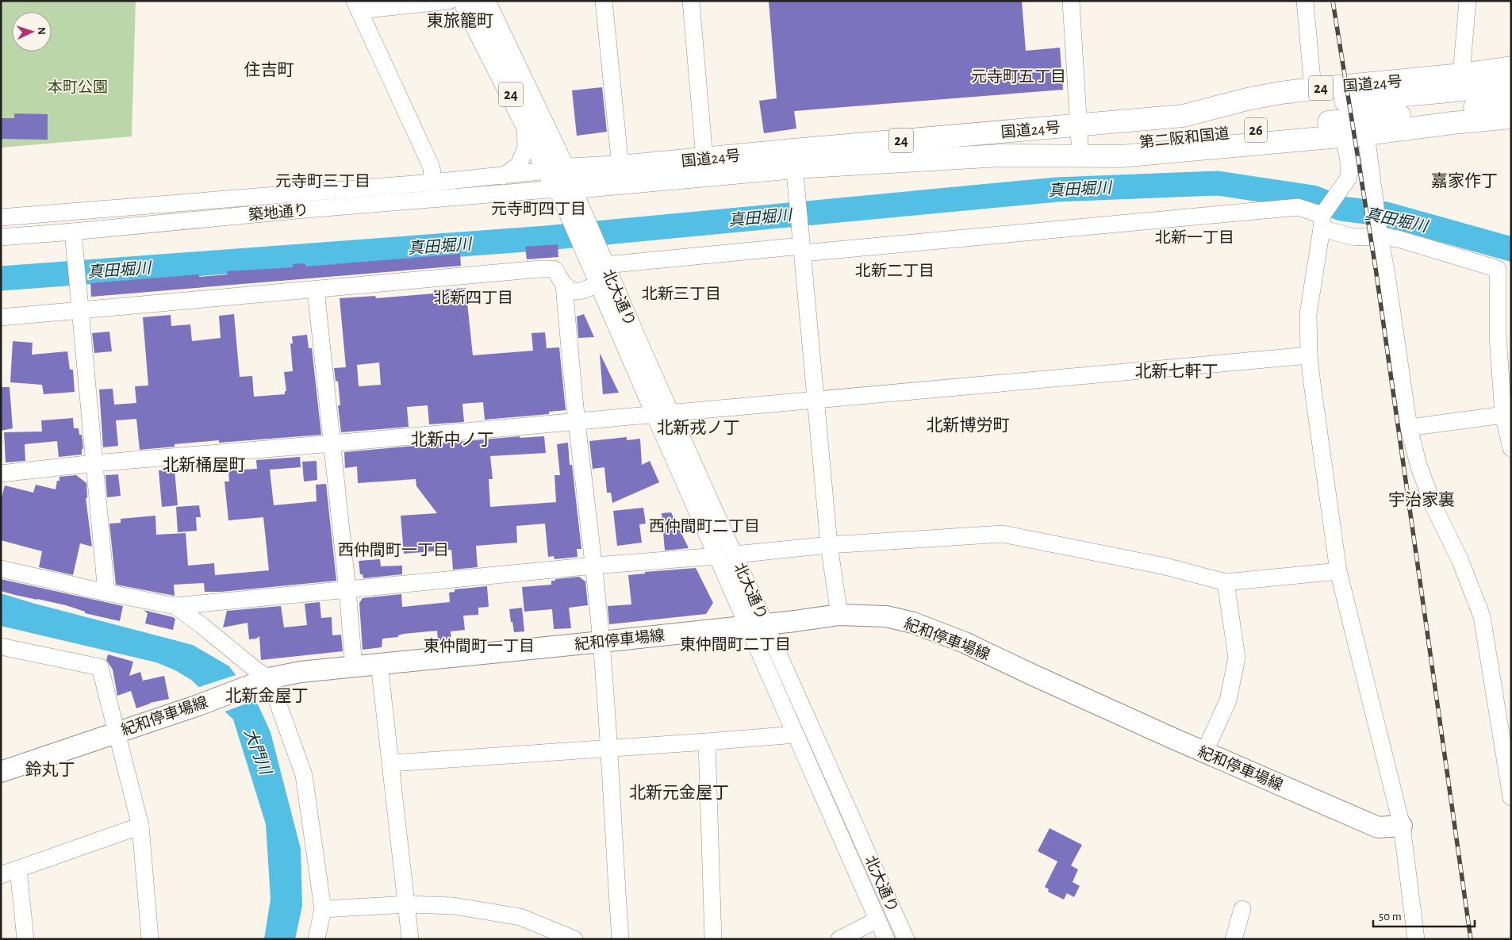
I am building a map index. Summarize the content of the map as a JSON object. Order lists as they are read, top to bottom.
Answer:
{
  "streets": {
    "highway": [
      "国道24号",
      "24",
      "26",
      "第二阪和国道"
    ],
    "main road": ["紀和停車場線"],
    "street": ["築地通り", "北大通り"]
  },
  "crossings": [
    ["国道24号", "24"],
    ["国道24号", "第二阪和国道"],
    ["国道24号", "築地通り"],
    ["24", "築地通り"],
    ["北大通り", "紀和停車場線"]
  ],
  "districts": [
    "東旅籠町",
    "住吉町",
    "元寺町五丁目",
    "元寺町三丁目",
    "嘉家作丁",
    "元寺町四丁目",
    "北新一丁目",
    "北新二丁目",
    "北新三丁目",
    "北新四丁目",
    "北新七軒丁",
    "北新博労町",
    "北新戎ノ丁",
    "北新中ノ丁",
    "北新桶屋町",
    "宇治家裏",
    "西仲間町二丁目",
    "西仲間町一丁目",
    "東仲間町二丁目",
    "東仲間町一丁目",
    "北新金屋丁",
    "鈴丸丁",
    "北新元金屋丁"
  ],
  "water": ["真田堀川", "大門川"],
  "parks": ["本町公園"],
  "scale_bar": "50 m",
  "north": "right"
}
